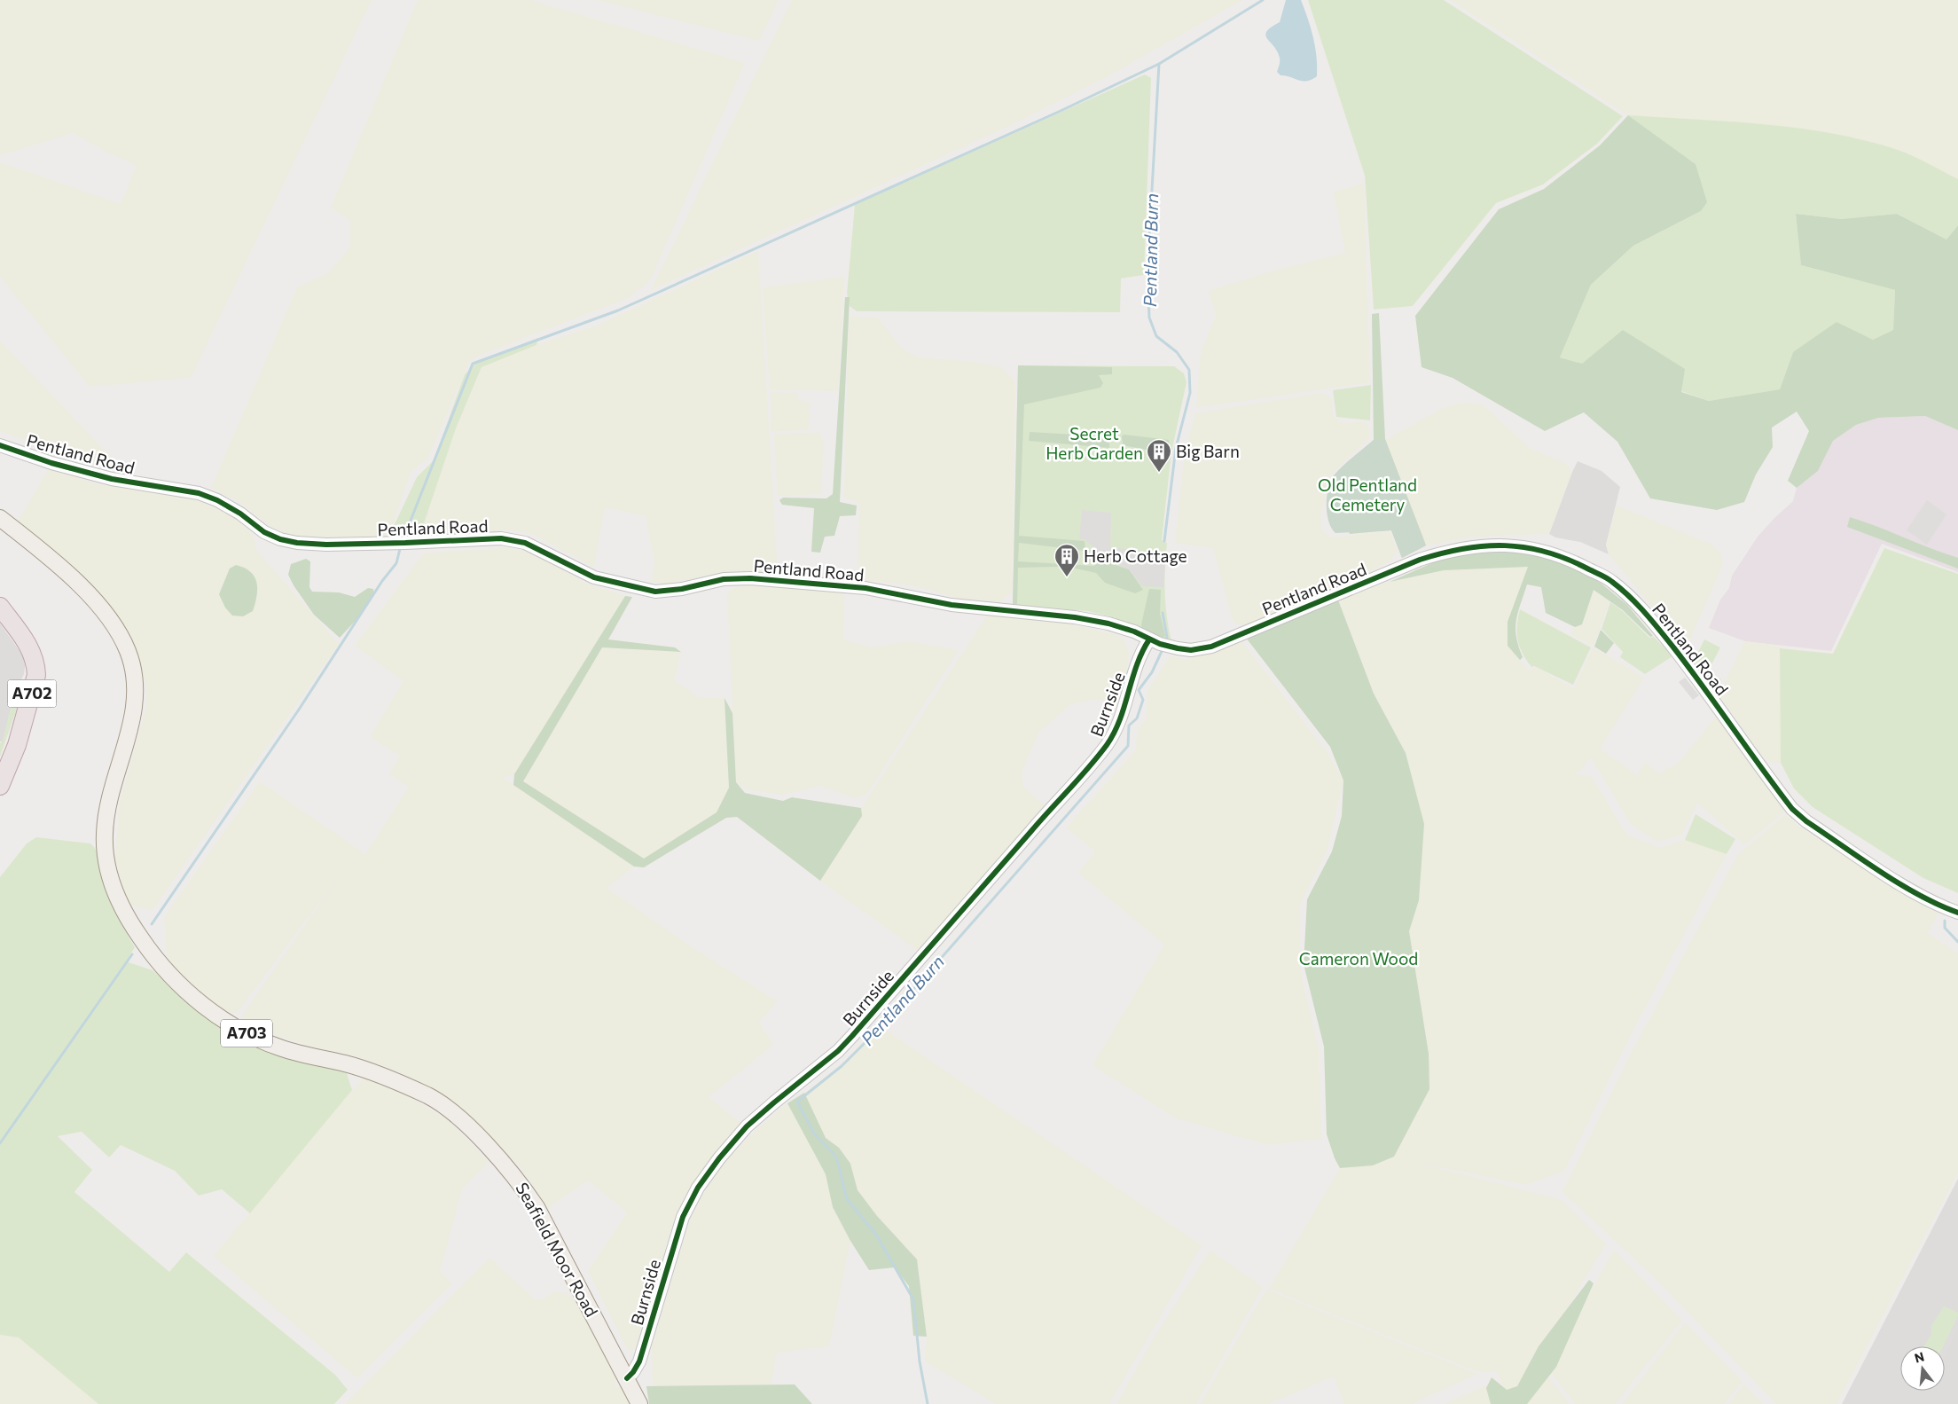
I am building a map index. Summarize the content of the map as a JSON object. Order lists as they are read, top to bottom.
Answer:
{
  "streets": {
    "highway": ["A702"],
    "main road": ["A703", "Seafield Moor Road"],
    "street": ["Pentland Road", "Burnside"]
  },
  "crossings": [
    ["Pentland Road", "Burnside"],
    ["Burnside", "Seafield Moor Road"]
  ],
  "water": ["Pentland Burn"],
  "parks": ["Secret Herb Garden", "Old Pentland Cemetery", "Cameron Wood"],
  "places": {
    "building": ["Big Barn", "Herb Cottage"]
  },
  "north": "top"
}
